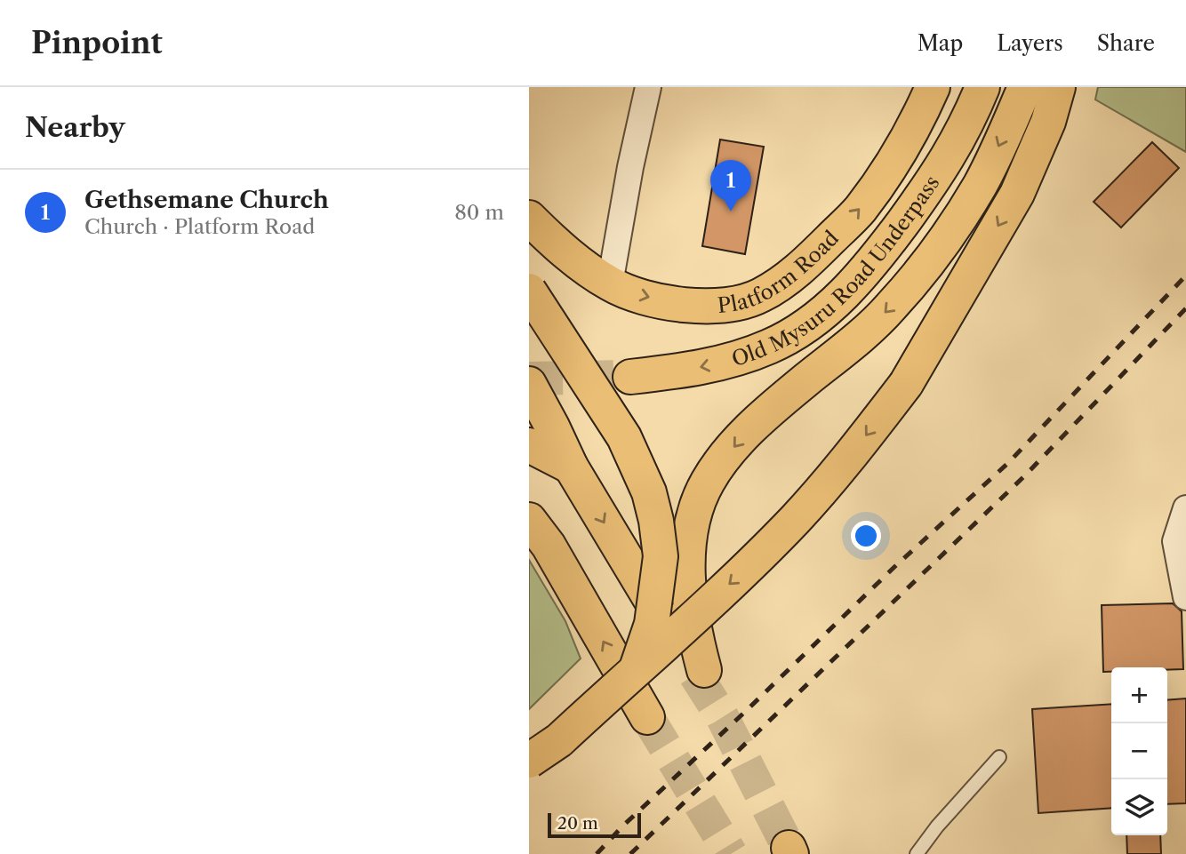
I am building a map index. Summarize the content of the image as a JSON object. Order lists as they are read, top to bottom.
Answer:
{
  "streets": {
    "main road": ["Platform Road", "Old Mysuru Road Underpass"]
  },
  "scale_bar": "20 m",
  "page": {
    "header": "Pinpoint",
    "nav": ["Map", "Layers", "Share"],
    "heading": "Nearby",
    "pins": "1",
    "list": [
      {
        "mark": "1",
        "name": "Gethsemane Church",
        "note": "Church · Platform Road",
        "value": "80 m"
      }
    ],
    "map_buttons": ["+", "−"],
    "scale": "20 m"
  }
}
